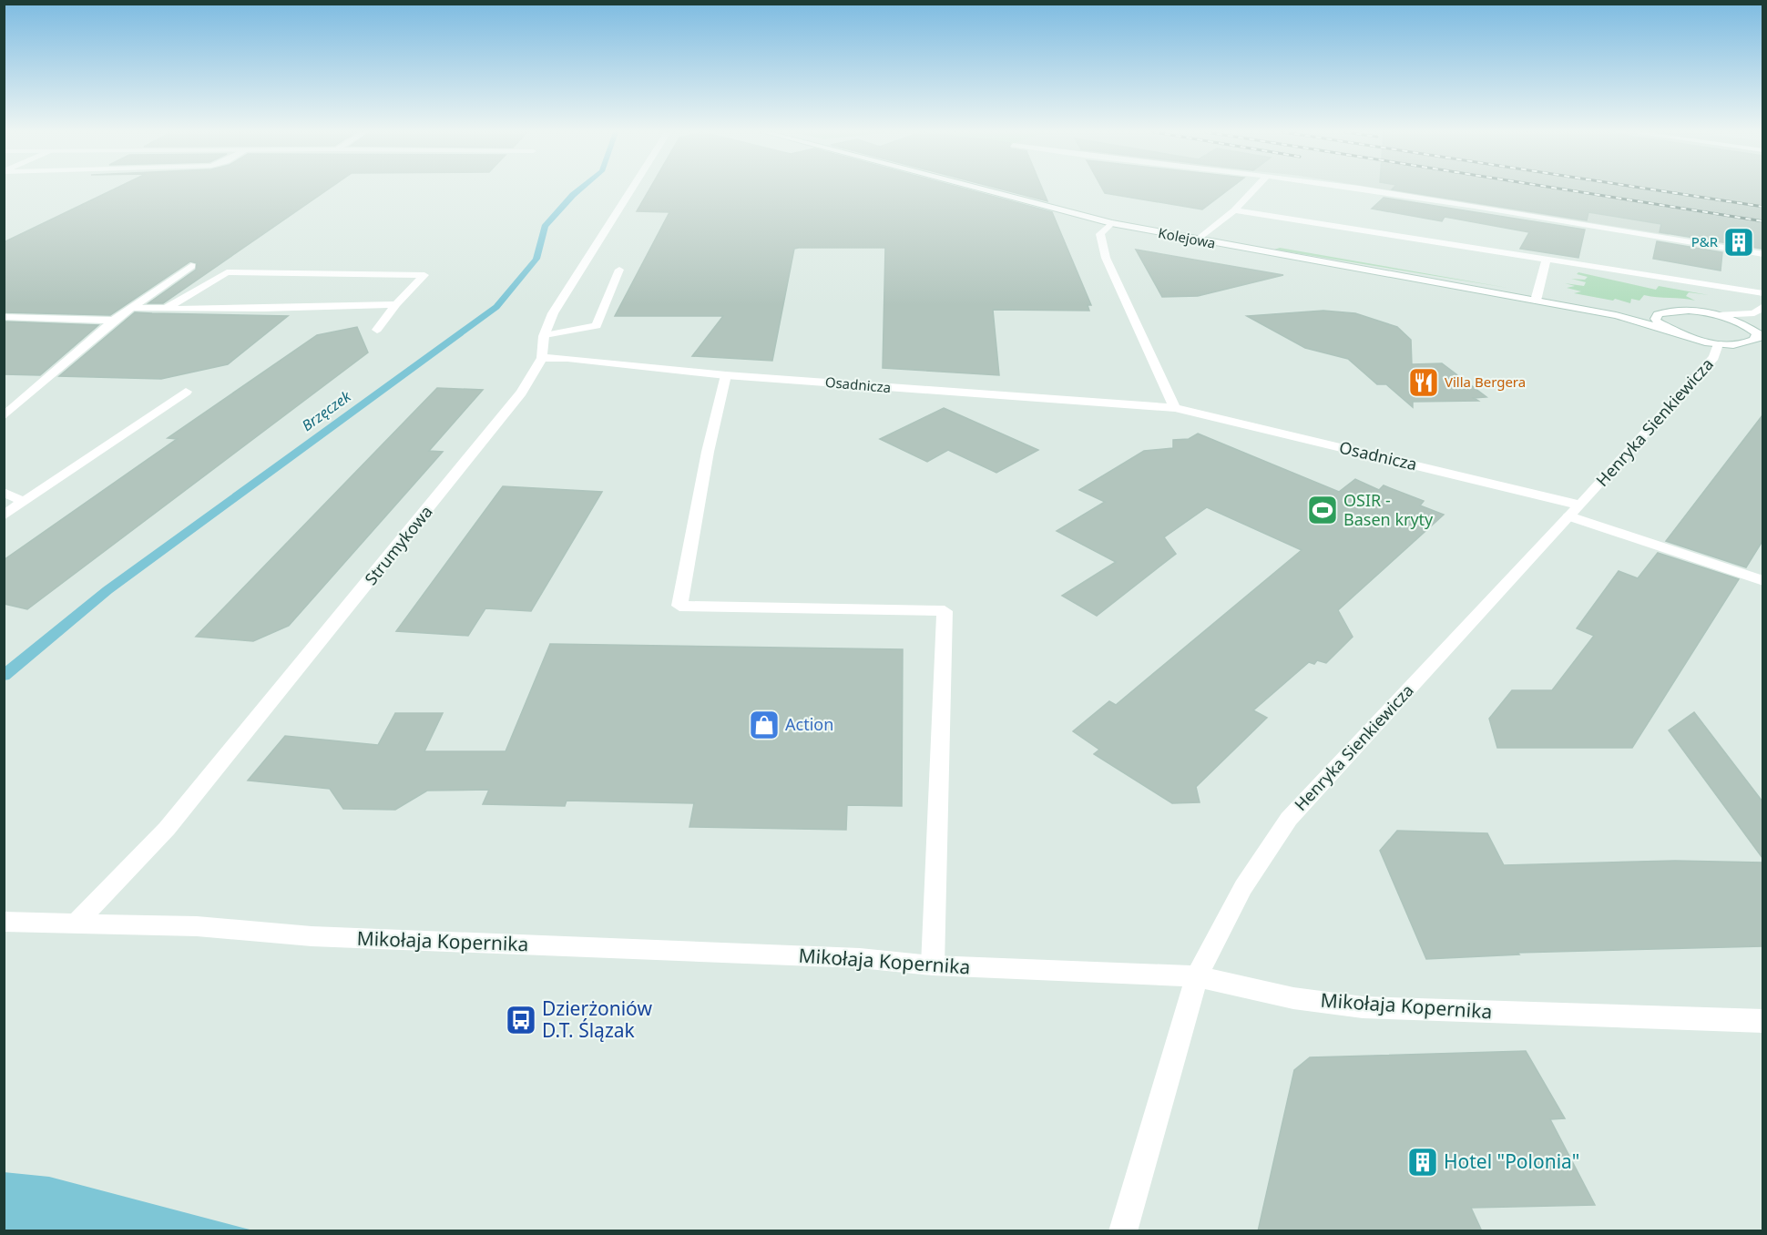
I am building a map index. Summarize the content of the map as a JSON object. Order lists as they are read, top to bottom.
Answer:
{
  "streets": {
    "street": [
      "Kolejowa",
      "Osadnicza",
      "Henryka Sienkiewicza",
      "Strumykowa",
      "Mikołaja Kopernika"
    ]
  },
  "crossings": [
    ["Kolejowa", "Henryka Sienkiewicza"],
    ["Osadnicza", "Henryka Sienkiewicza"],
    ["Osadnicza", "Strumykowa"],
    ["Henryka Sienkiewicza", "Mikołaja Kopernika"],
    ["Strumykowa", "Mikołaja Kopernika"]
  ],
  "water": ["Brzęczek"],
  "places": {
    "building": ["P&R", "Hotel \"Polonia\""],
    "restaurant": ["Villa Bergera"],
    "sports": ["OSIR - Basen kryty"],
    "shop": ["Action"],
    "bus stop": ["Dzierżoniów D.T. Ślązak"]
  }
}
